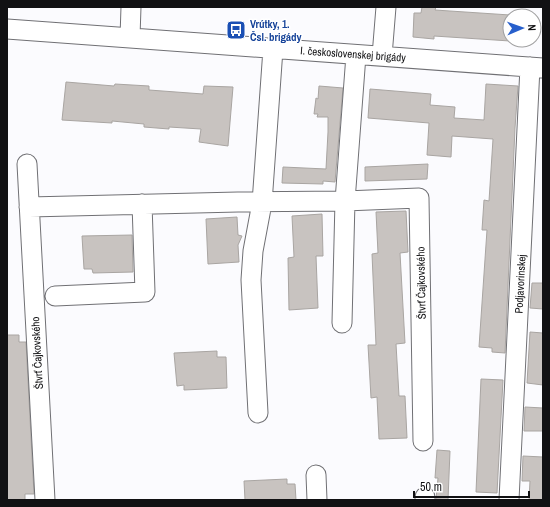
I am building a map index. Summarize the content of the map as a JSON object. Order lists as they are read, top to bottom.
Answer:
{
  "streets": {
    "street": ["I. československej brigády", "Štvrť Čajkovského", "Podjavorinskej"]
  },
  "crossings": [
    ["I. československej brigády", "Podjavorinskej"]
  ],
  "places": {
    "bus stop": ["Vrútky, 1. Čsl. brigády"]
  },
  "scale_bar": "50 m",
  "north": "right"
}
